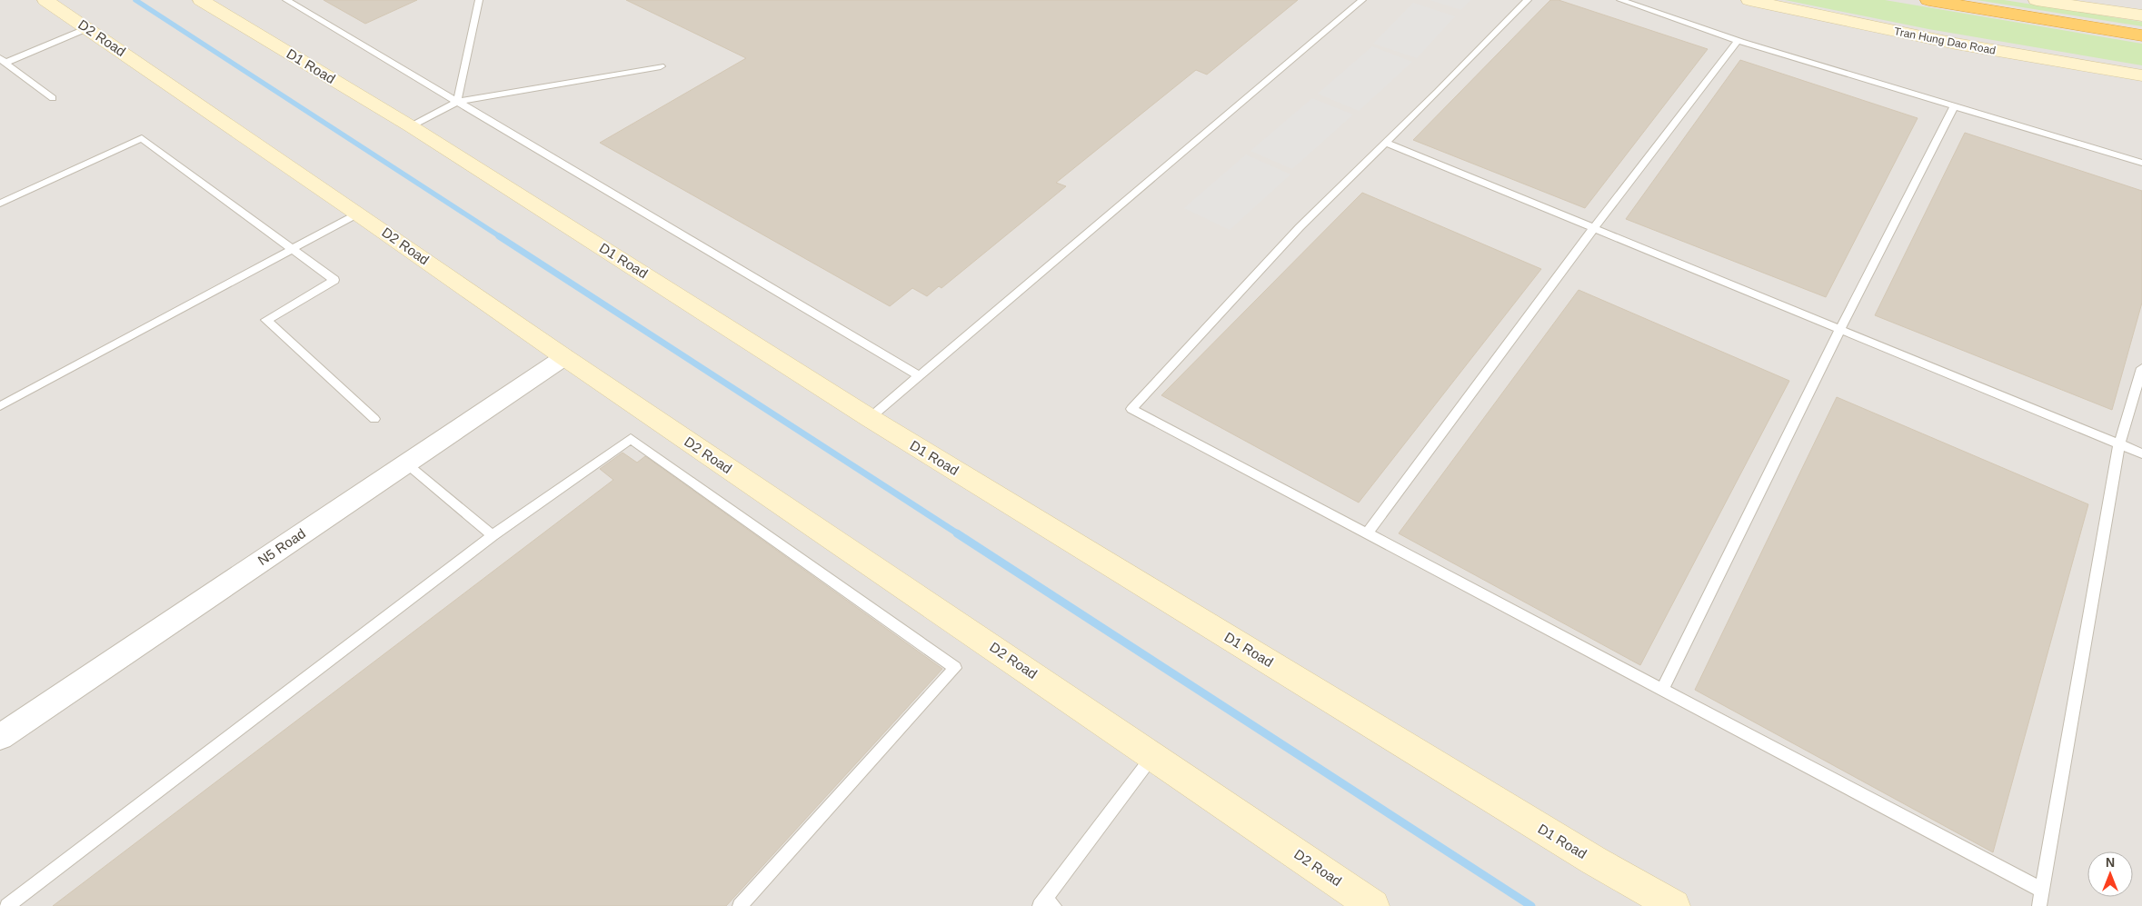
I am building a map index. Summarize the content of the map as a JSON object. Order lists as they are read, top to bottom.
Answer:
{
  "streets": {
    "street": [
      "D2 Road",
      "Tran Hung Dao Road",
      "D1 Road",
      "N5 Road"
    ]
  },
  "crossings": [
    ["D2 Road", "N5 Road"]
  ],
  "north": "top"
}
